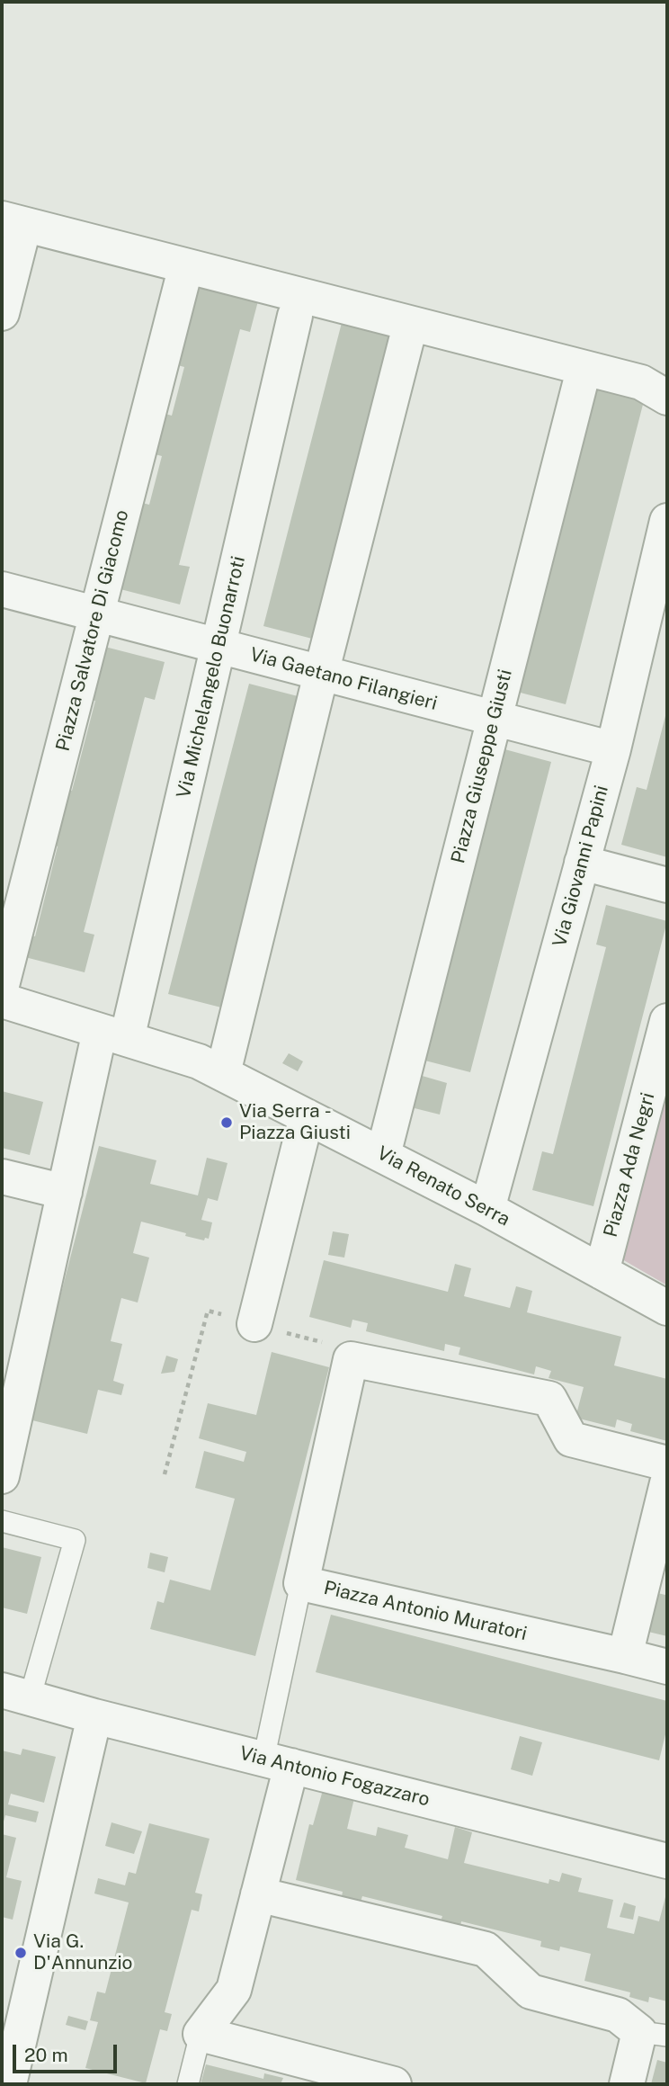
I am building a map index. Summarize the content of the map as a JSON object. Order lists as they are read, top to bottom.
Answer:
{
  "streets": {
    "street": [
      "Piazza Salvatore Di Giacomo",
      "Via Michelangelo Buonarroti",
      "Via Gaetano Filangieri",
      "Piazza Giuseppe Giusti",
      "Via Giovanni Papini",
      "Piazza Ada Negri",
      "Via Renato Serra",
      "Piazza Antonio Muratori",
      "Via Antonio Fogazzaro"
    ]
  },
  "crossings": [
    ["Piazza Salvatore Di Giacomo", "Via Gaetano Filangieri"],
    ["Via Michelangelo Buonarroti", "Via Gaetano Filangieri"],
    ["Via Michelangelo Buonarroti", "Via Renato Serra"],
    ["Via Gaetano Filangieri", "Piazza Giuseppe Giusti"],
    ["Via Gaetano Filangieri", "Via Giovanni Papini"],
    ["Piazza Giuseppe Giusti", "Via Renato Serra"],
    ["Via Giovanni Papini", "Via Renato Serra"],
    ["Piazza Ada Negri", "Via Renato Serra"]
  ],
  "places": ["Via Serra - Piazza Giusti", "Via G. D'Annunzio"],
  "scale_bar": "20 m"
}
